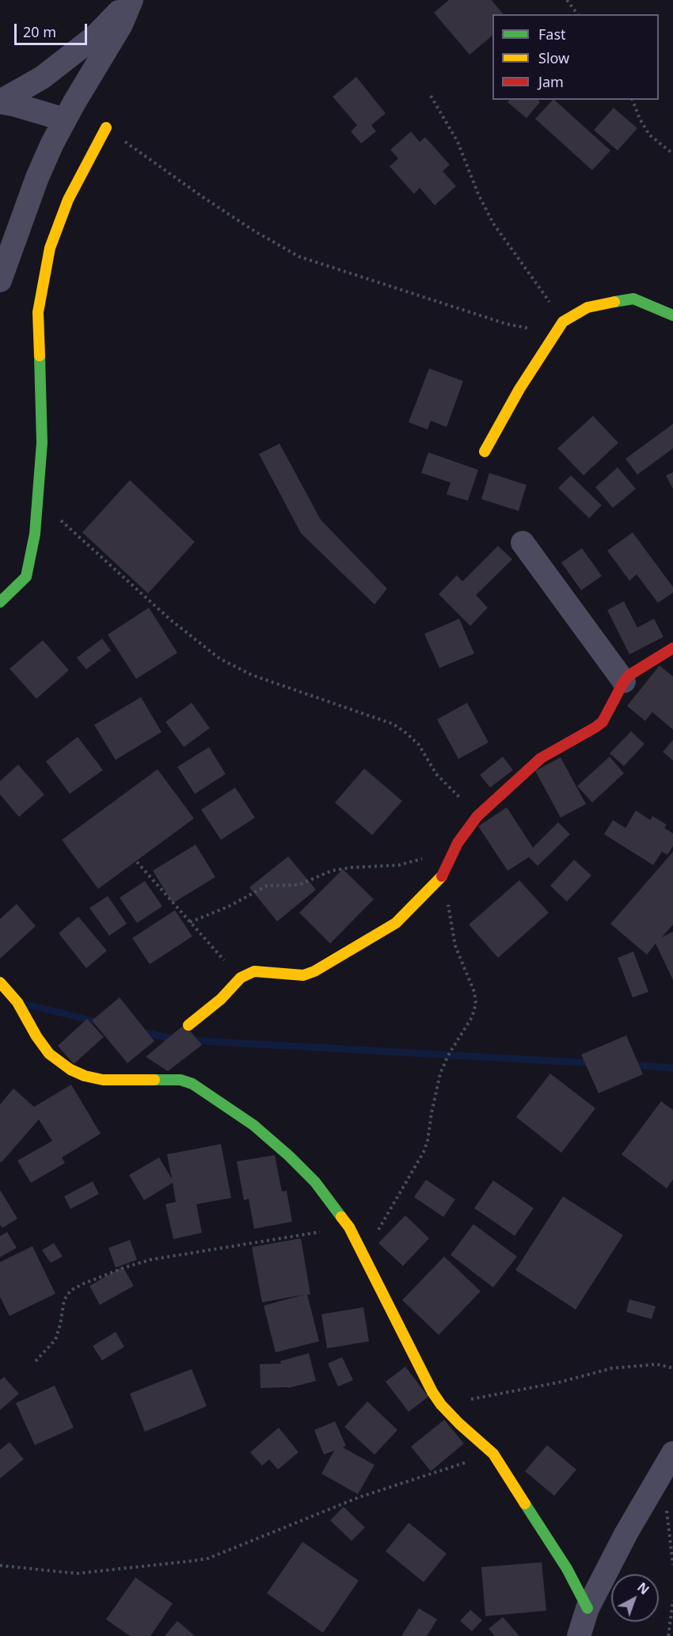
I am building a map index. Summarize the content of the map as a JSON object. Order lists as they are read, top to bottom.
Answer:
{
  "legend": ["Fast", "Slow", "Jam"],
  "scale_bar": "20 m",
  "north": "top right"
}
